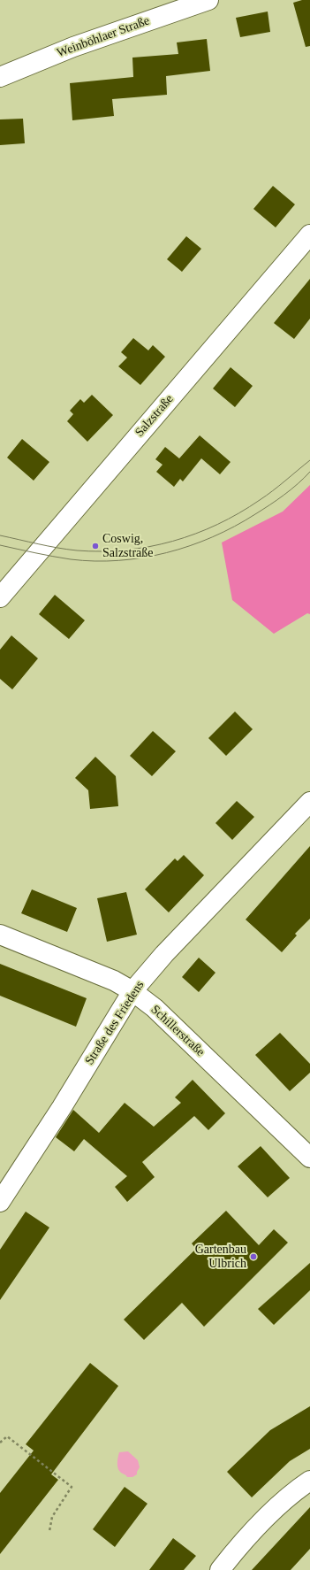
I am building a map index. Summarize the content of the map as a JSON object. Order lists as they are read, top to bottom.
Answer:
{
  "streets": {
    "street": [
      "Weinböhlaer Straße",
      "Salzstraße",
      "Straße des Friedens",
      "Schillerstraße"
    ]
  },
  "crossings": [
    ["Straße des Friedens", "Schillerstraße"]
  ],
  "places": ["Coswig, Salzstraße", "Gartenbau Ulbrich"]
}
